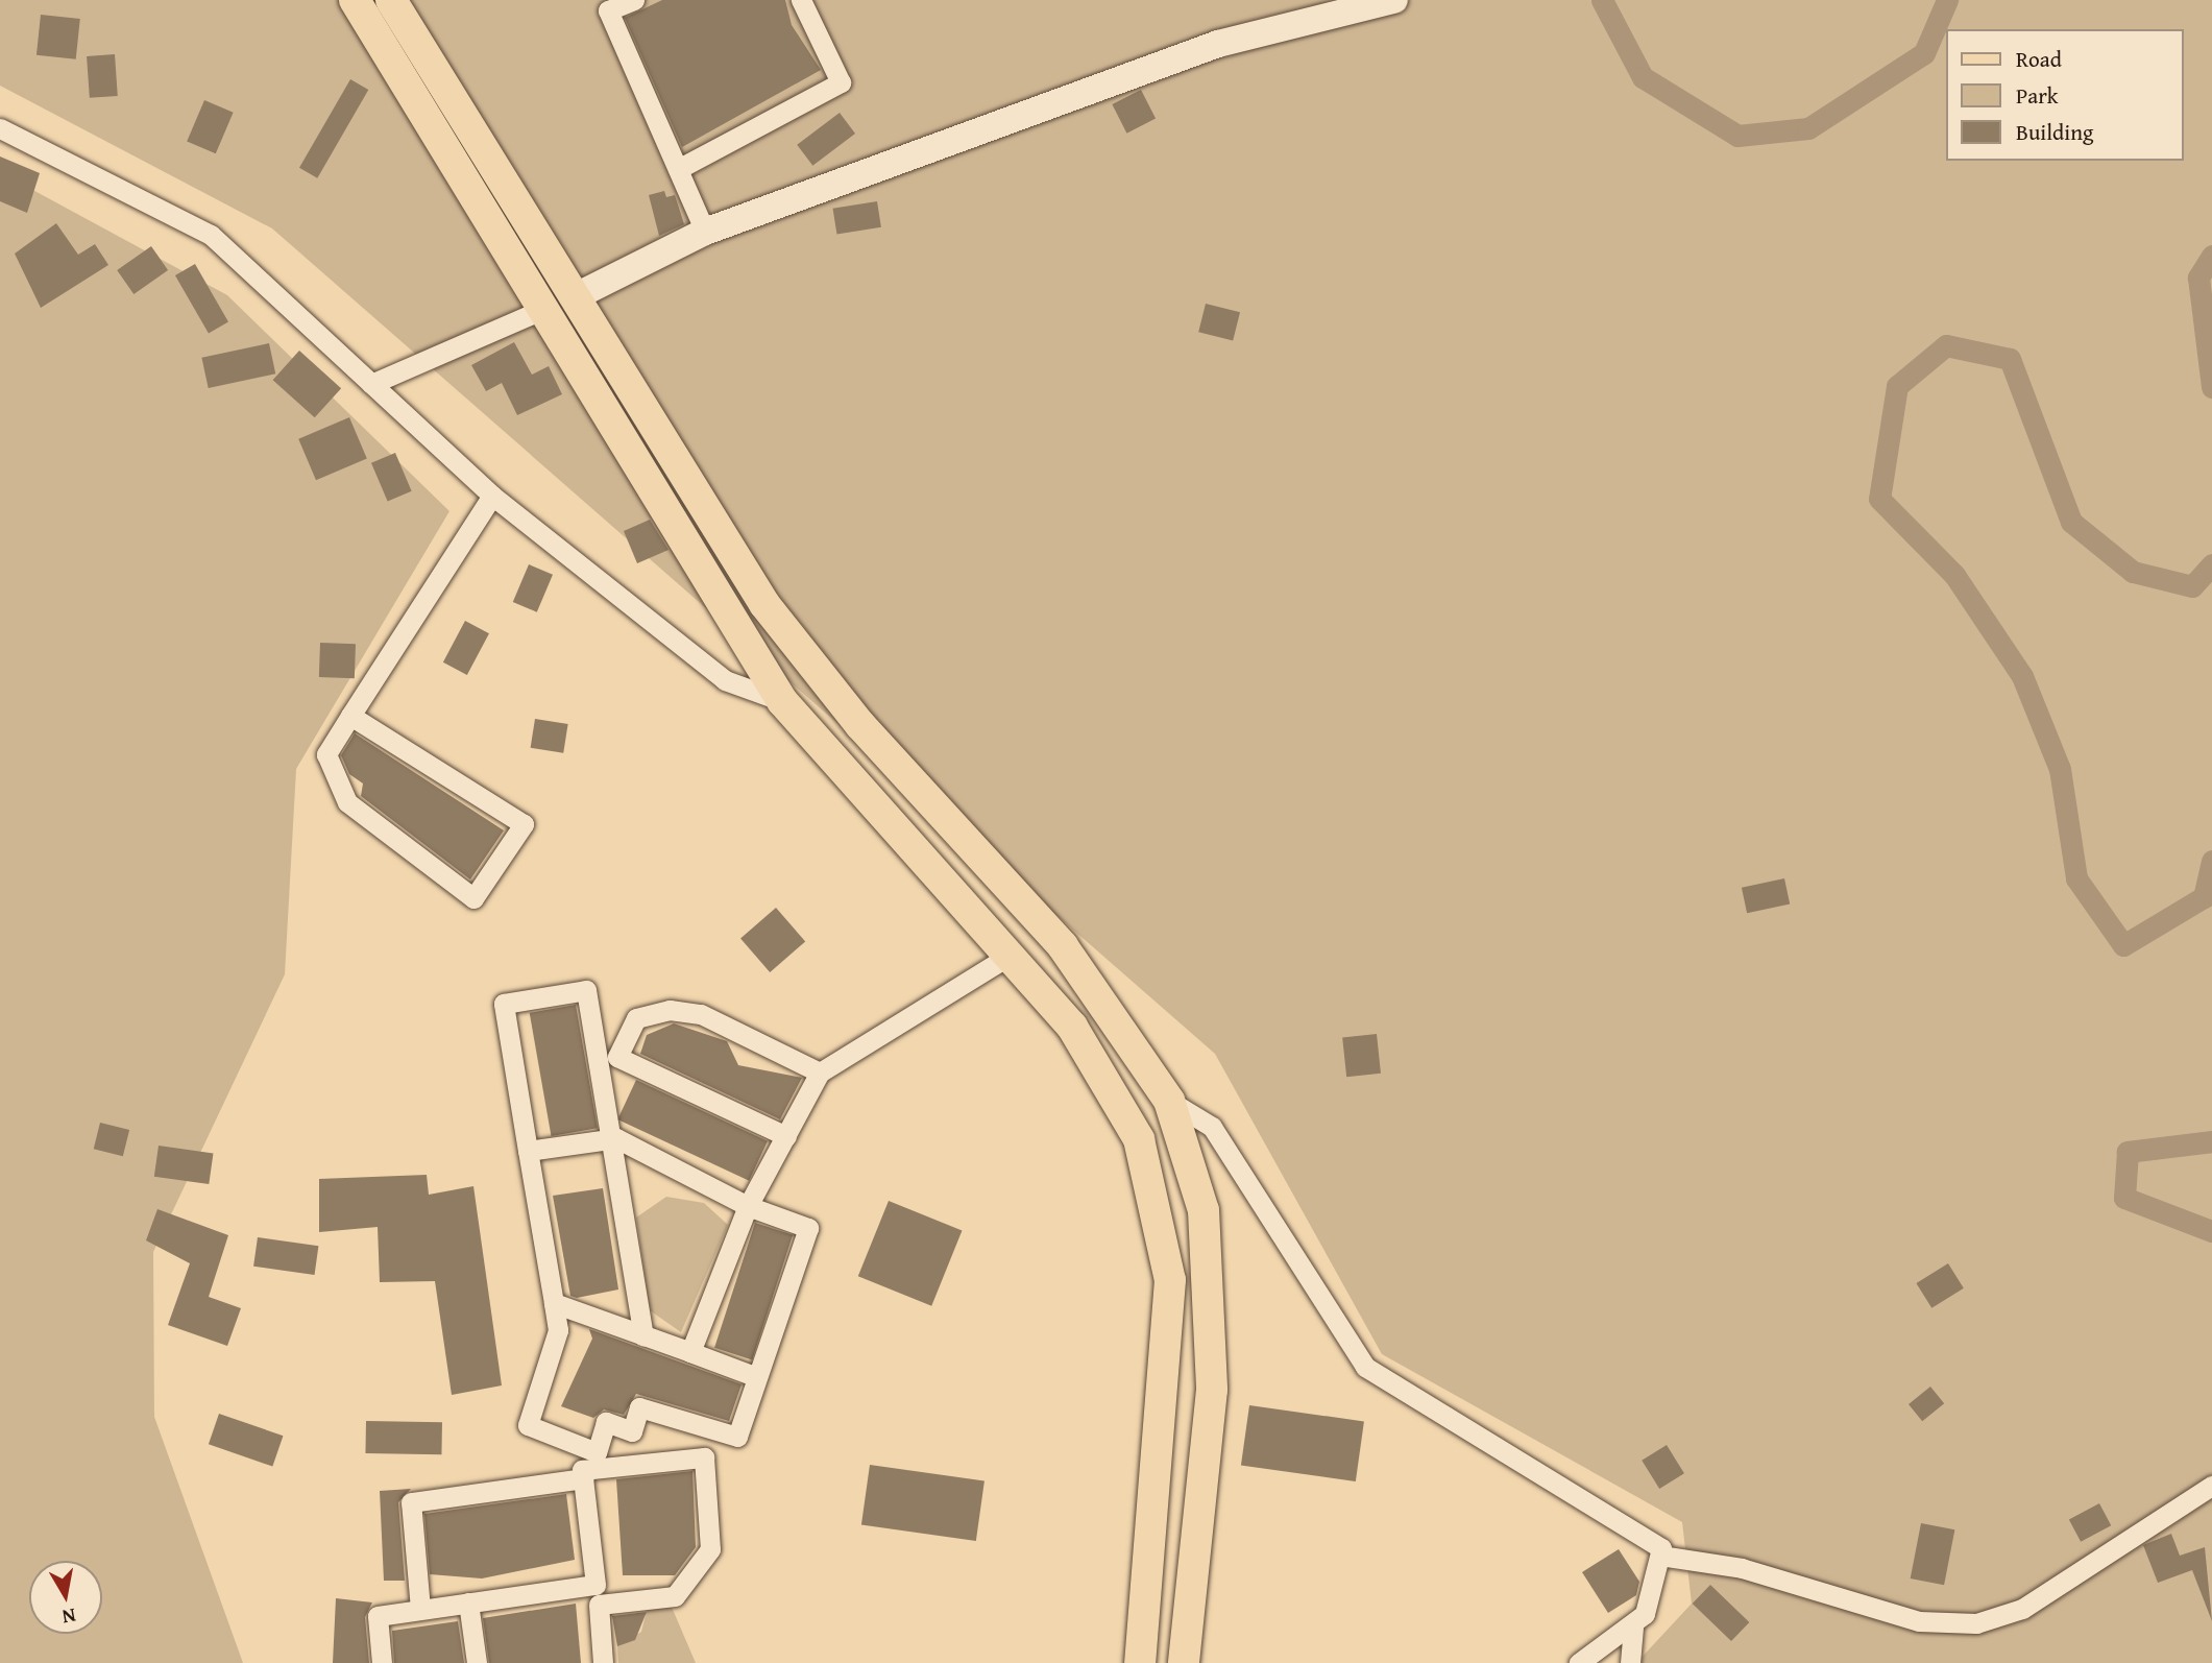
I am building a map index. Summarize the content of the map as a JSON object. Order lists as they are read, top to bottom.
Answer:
{
  "legend": ["Road", "Park", "Building"],
  "north": "bottom"
}
